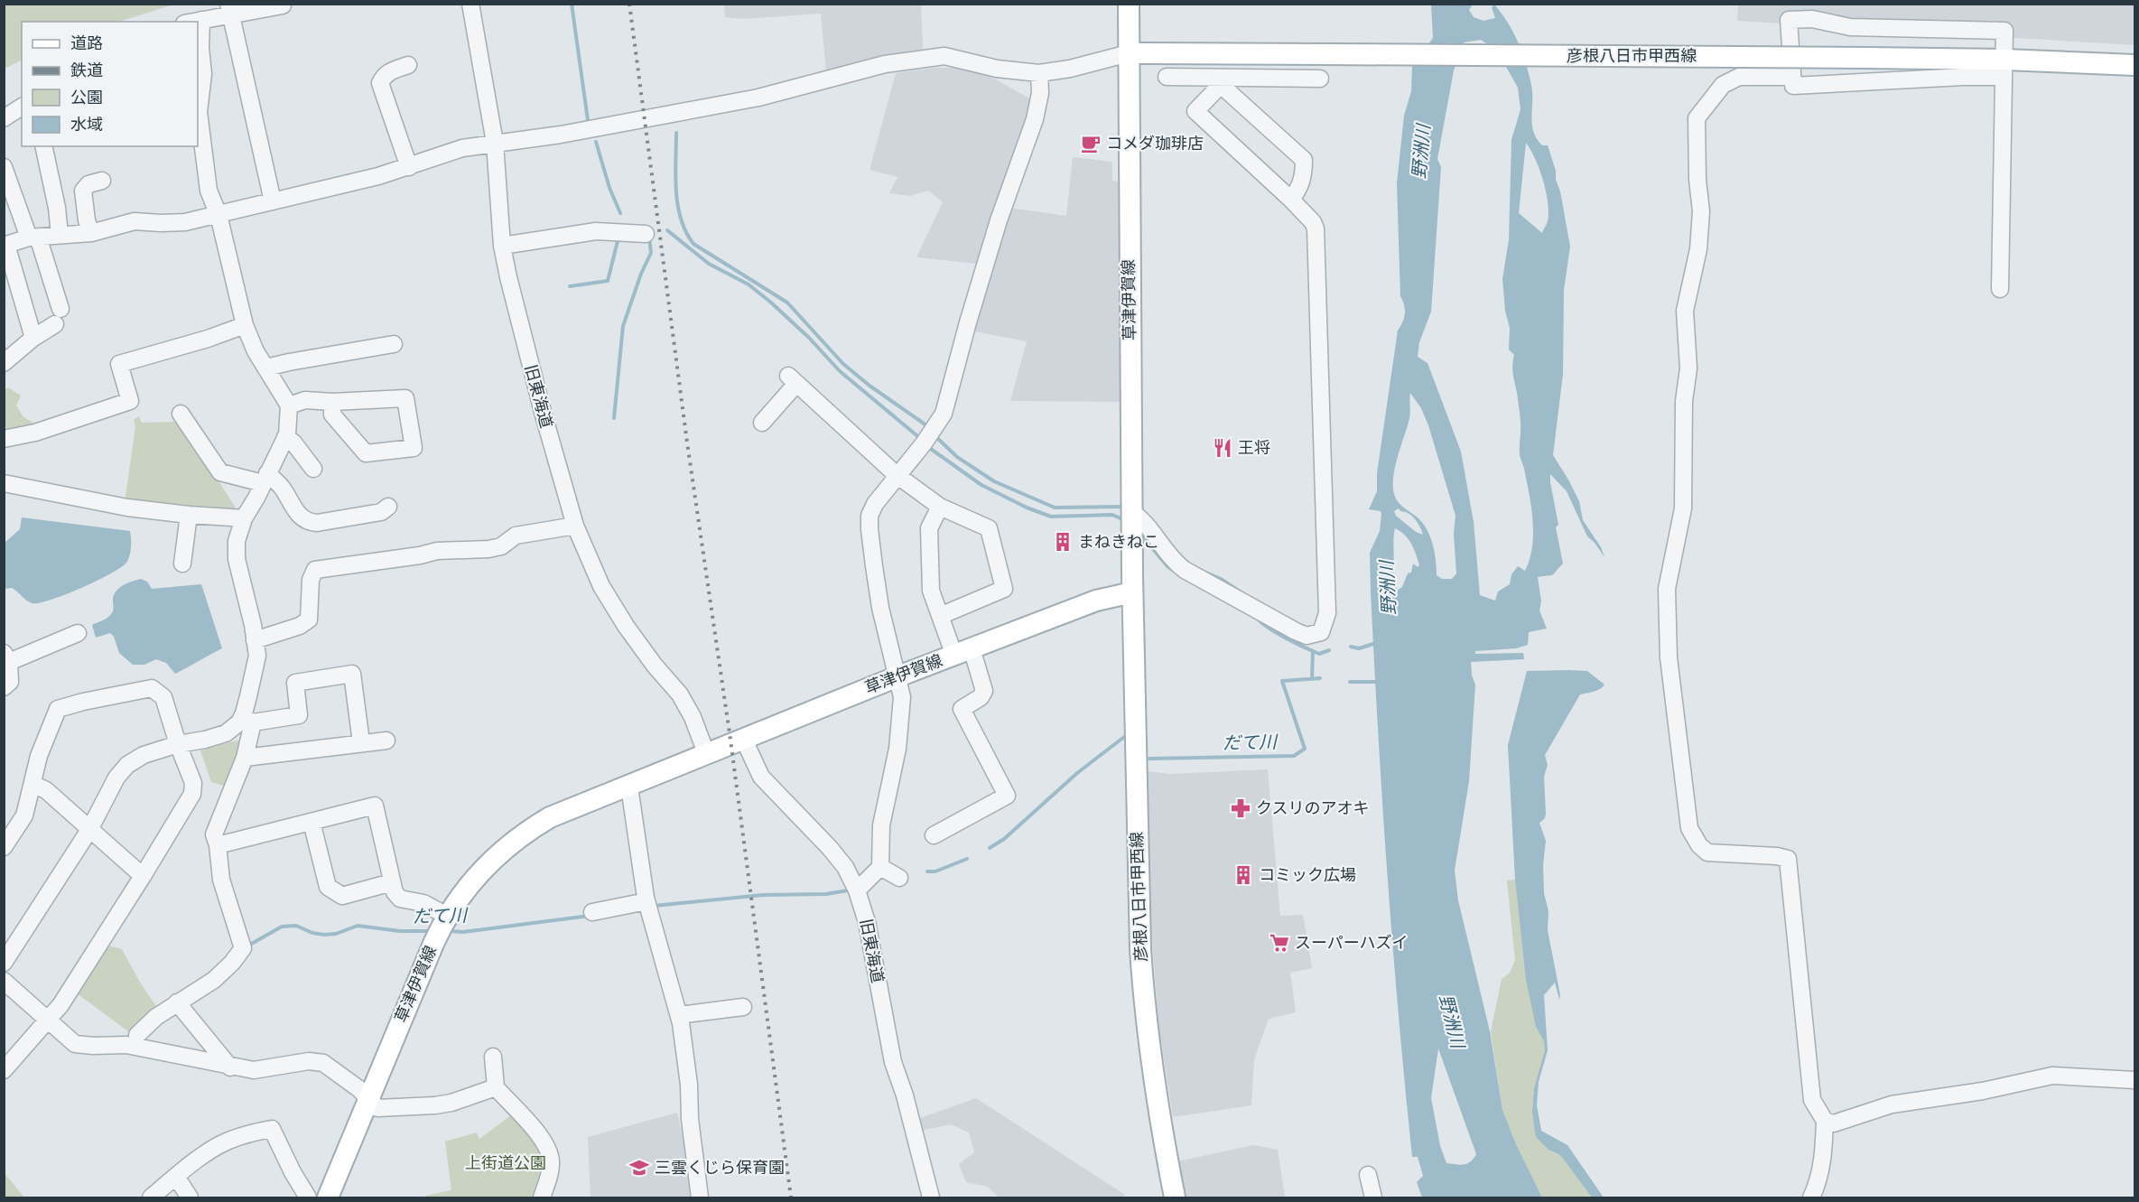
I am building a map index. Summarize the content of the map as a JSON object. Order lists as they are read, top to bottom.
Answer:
{
  "streets": {
    "main road": ["彦根八日市甲西線", "草津伊賀線"],
    "street": ["旧東海道"]
  },
  "crossings": [
    ["彦根八日市甲西線", "草津伊賀線"],
    ["草津伊賀線", "旧東海道"]
  ],
  "water": ["野洲川", "だて川"],
  "parks": ["上街道公園"],
  "places": {
    "cafe": ["コメダ珈琲店"],
    "restaurant": ["王将"],
    "building": ["まねきねこ", "コミック広場"],
    "pharmacy": ["クスリのアオキ"],
    "supermarket": ["スーパーハズイ"],
    "school or university": ["三雲くじら保育園"]
  },
  "legend": [
    "道路",
    "鉄道",
    "公園",
    "水域"
  ]
}
